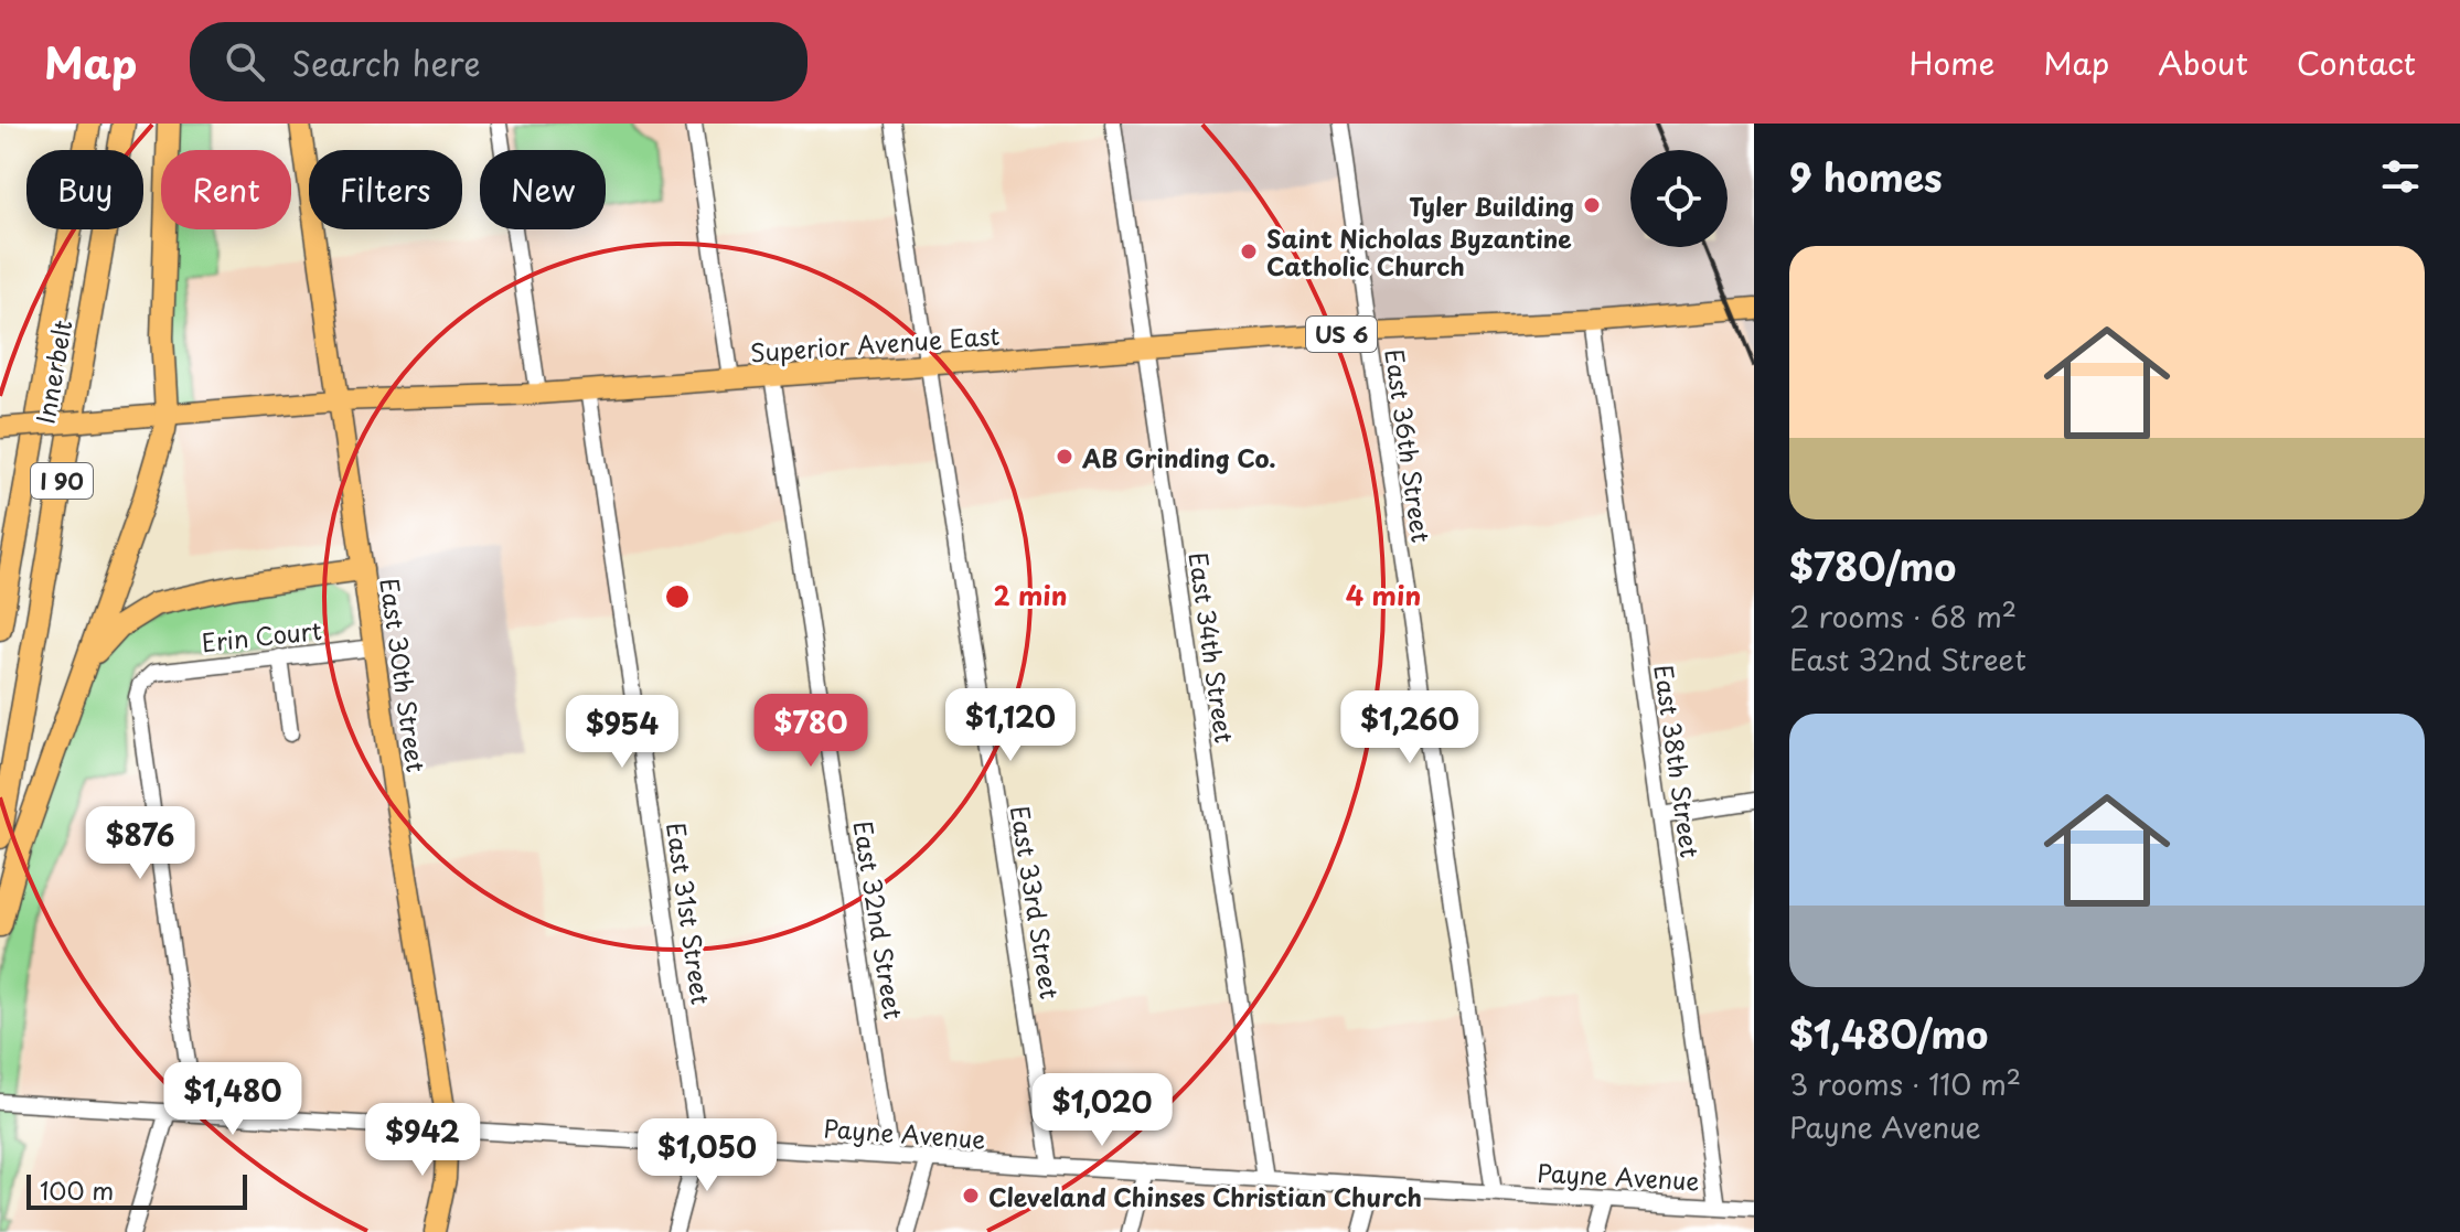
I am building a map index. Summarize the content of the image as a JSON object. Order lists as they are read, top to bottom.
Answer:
{
  "streets": {
    "highway": ["Innerbelt", "I 90"],
    "main road": ["US 6", "Superior Avenue East", "East 30th Street"],
    "street": [
      "East 36th Street",
      "Erin Court",
      "East 34th Street",
      "East 38th Street",
      "East 33rd Street",
      "East 31st Street",
      "East 32nd Street",
      "Payne Avenue"
    ]
  },
  "crossings": [
    ["Superior Avenue East", "East 36th Street"],
    ["Superior Avenue East", "East 34th Street"],
    ["Superior Avenue East", "East 30th Street"],
    ["Superior Avenue East", "East 38th Street"],
    ["Superior Avenue East", "East 33rd Street"],
    ["Superior Avenue East", "East 31st Street"],
    ["Superior Avenue East", "East 32nd Street"],
    ["East 36th Street", "Payne Avenue"],
    ["Erin Court", "East 30th Street"],
    ["Erin Court", "Payne Avenue"],
    ["East 34th Street", "Payne Avenue"],
    ["East 30th Street", "Payne Avenue"],
    ["East 38th Street", "Payne Avenue"],
    ["East 33rd Street", "Payne Avenue"],
    ["East 31st Street", "Payne Avenue"],
    ["East 32nd Street", "Payne Avenue"]
  ],
  "places": [
    "Tyler Building",
    "Saint Nicholas Byzantine Catholic Church",
    "AB Grinding Co.",
    "Cleveland Chinses Christian Church"
  ],
  "scale_bar": "100 m",
  "page": {
    "header": "Map",
    "search": "Search here",
    "nav": [
      "Home",
      "Map",
      "About",
      "Contact"
    ],
    "heading": "9 homes",
    "chip": [
      "Buy",
      "Rent",
      "Filters",
      "New"
    ],
    "list": [
      {
        "name": "$780/mo",
        "note": "2 rooms · 68 m² · East 32nd Street"
      },
      {
        "name": "$1,480/mo",
        "note": "3 rooms · 110 m² · Payne Avenue"
      }
    ],
    "price": [
      "$1,120",
      "$1,260",
      "$780",
      "$954",
      "$876",
      "$1,480",
      "$1,020",
      "$942",
      "$1,050"
    ],
    "scale": "100 m"
  },
  "rings": ["2 min", "4 min"]
}
